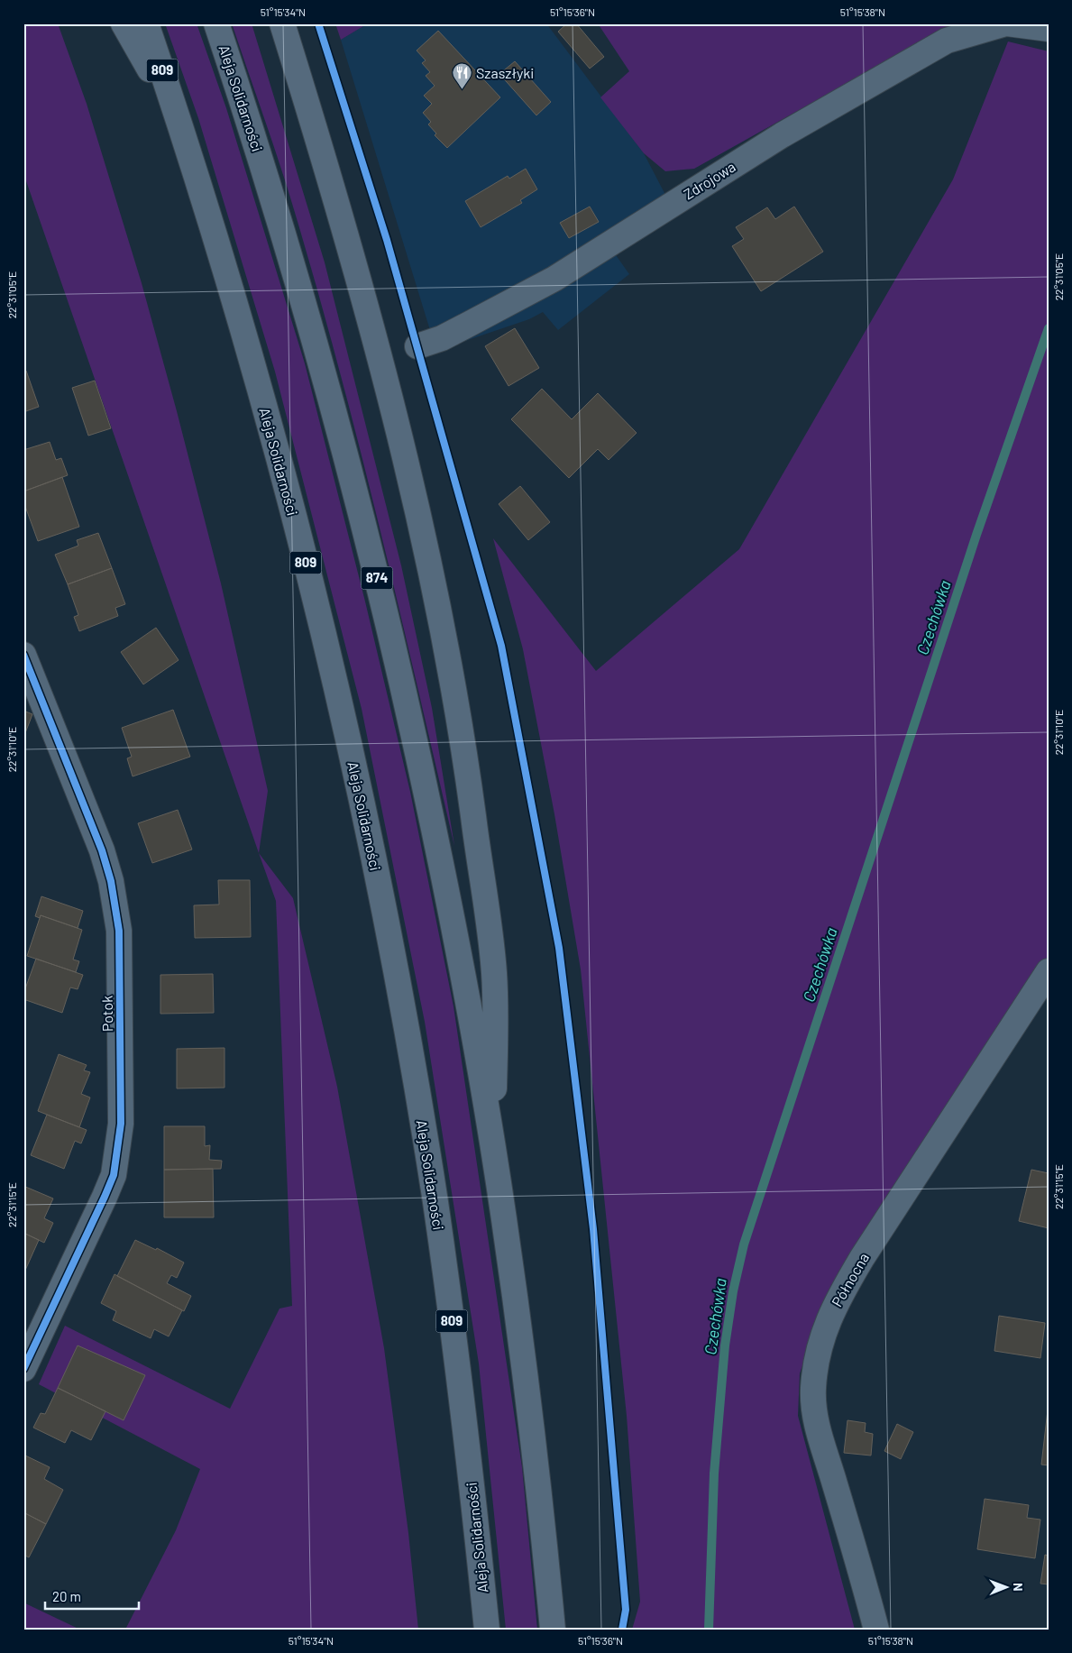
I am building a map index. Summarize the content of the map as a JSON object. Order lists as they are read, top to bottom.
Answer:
{
  "streets": {
    "main road": ["809", "Aleja Solidarności", "874"],
    "street": ["Zdrojowa", "Potok", "Północna"]
  },
  "water": ["Czechówka"],
  "places": {
    "restaurant": ["Szaszłyki"]
  },
  "scale_bar": "20 m",
  "north": "right",
  "coordinates": [
    "51°15'34\"N",
    "51°15'36\"N",
    "51°15'38\"N",
    "22°31'05\"E",
    "22°31'10\"E",
    "22°31'15\"E"
  ]
}
